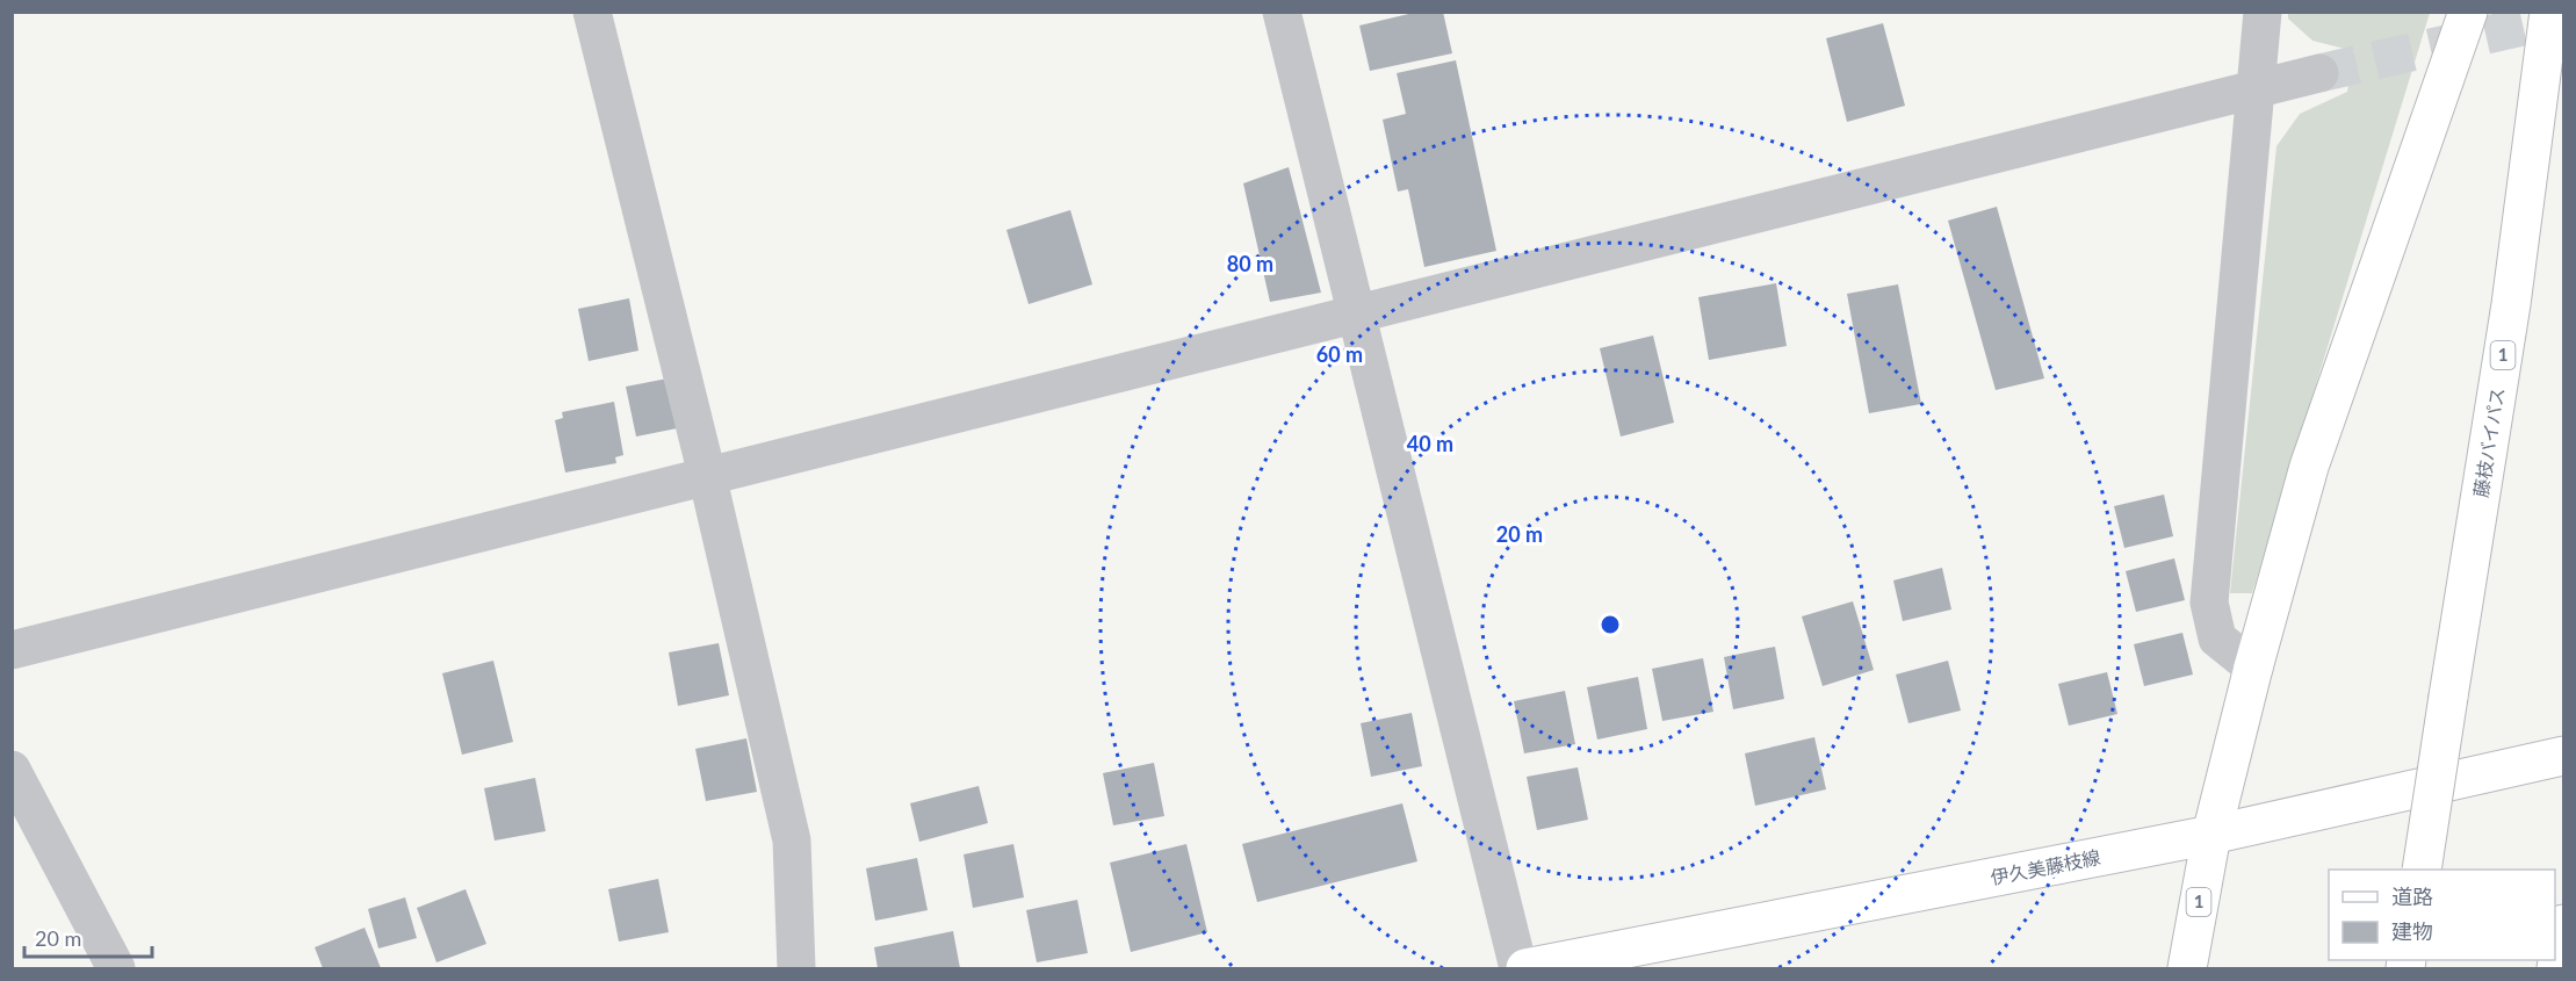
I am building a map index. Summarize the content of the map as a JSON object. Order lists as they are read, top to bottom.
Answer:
{
  "streets": {
    "main road": ["1", "藤枝バイパス", "伊久美藤枝線"]
  },
  "crossings": [
    ["1", "伊久美藤枝線"]
  ],
  "legend": ["道路", "建物"],
  "scale_bar": "20 m",
  "rings": [
    "80 m",
    "60 m",
    "40 m",
    "20 m"
  ]
}
